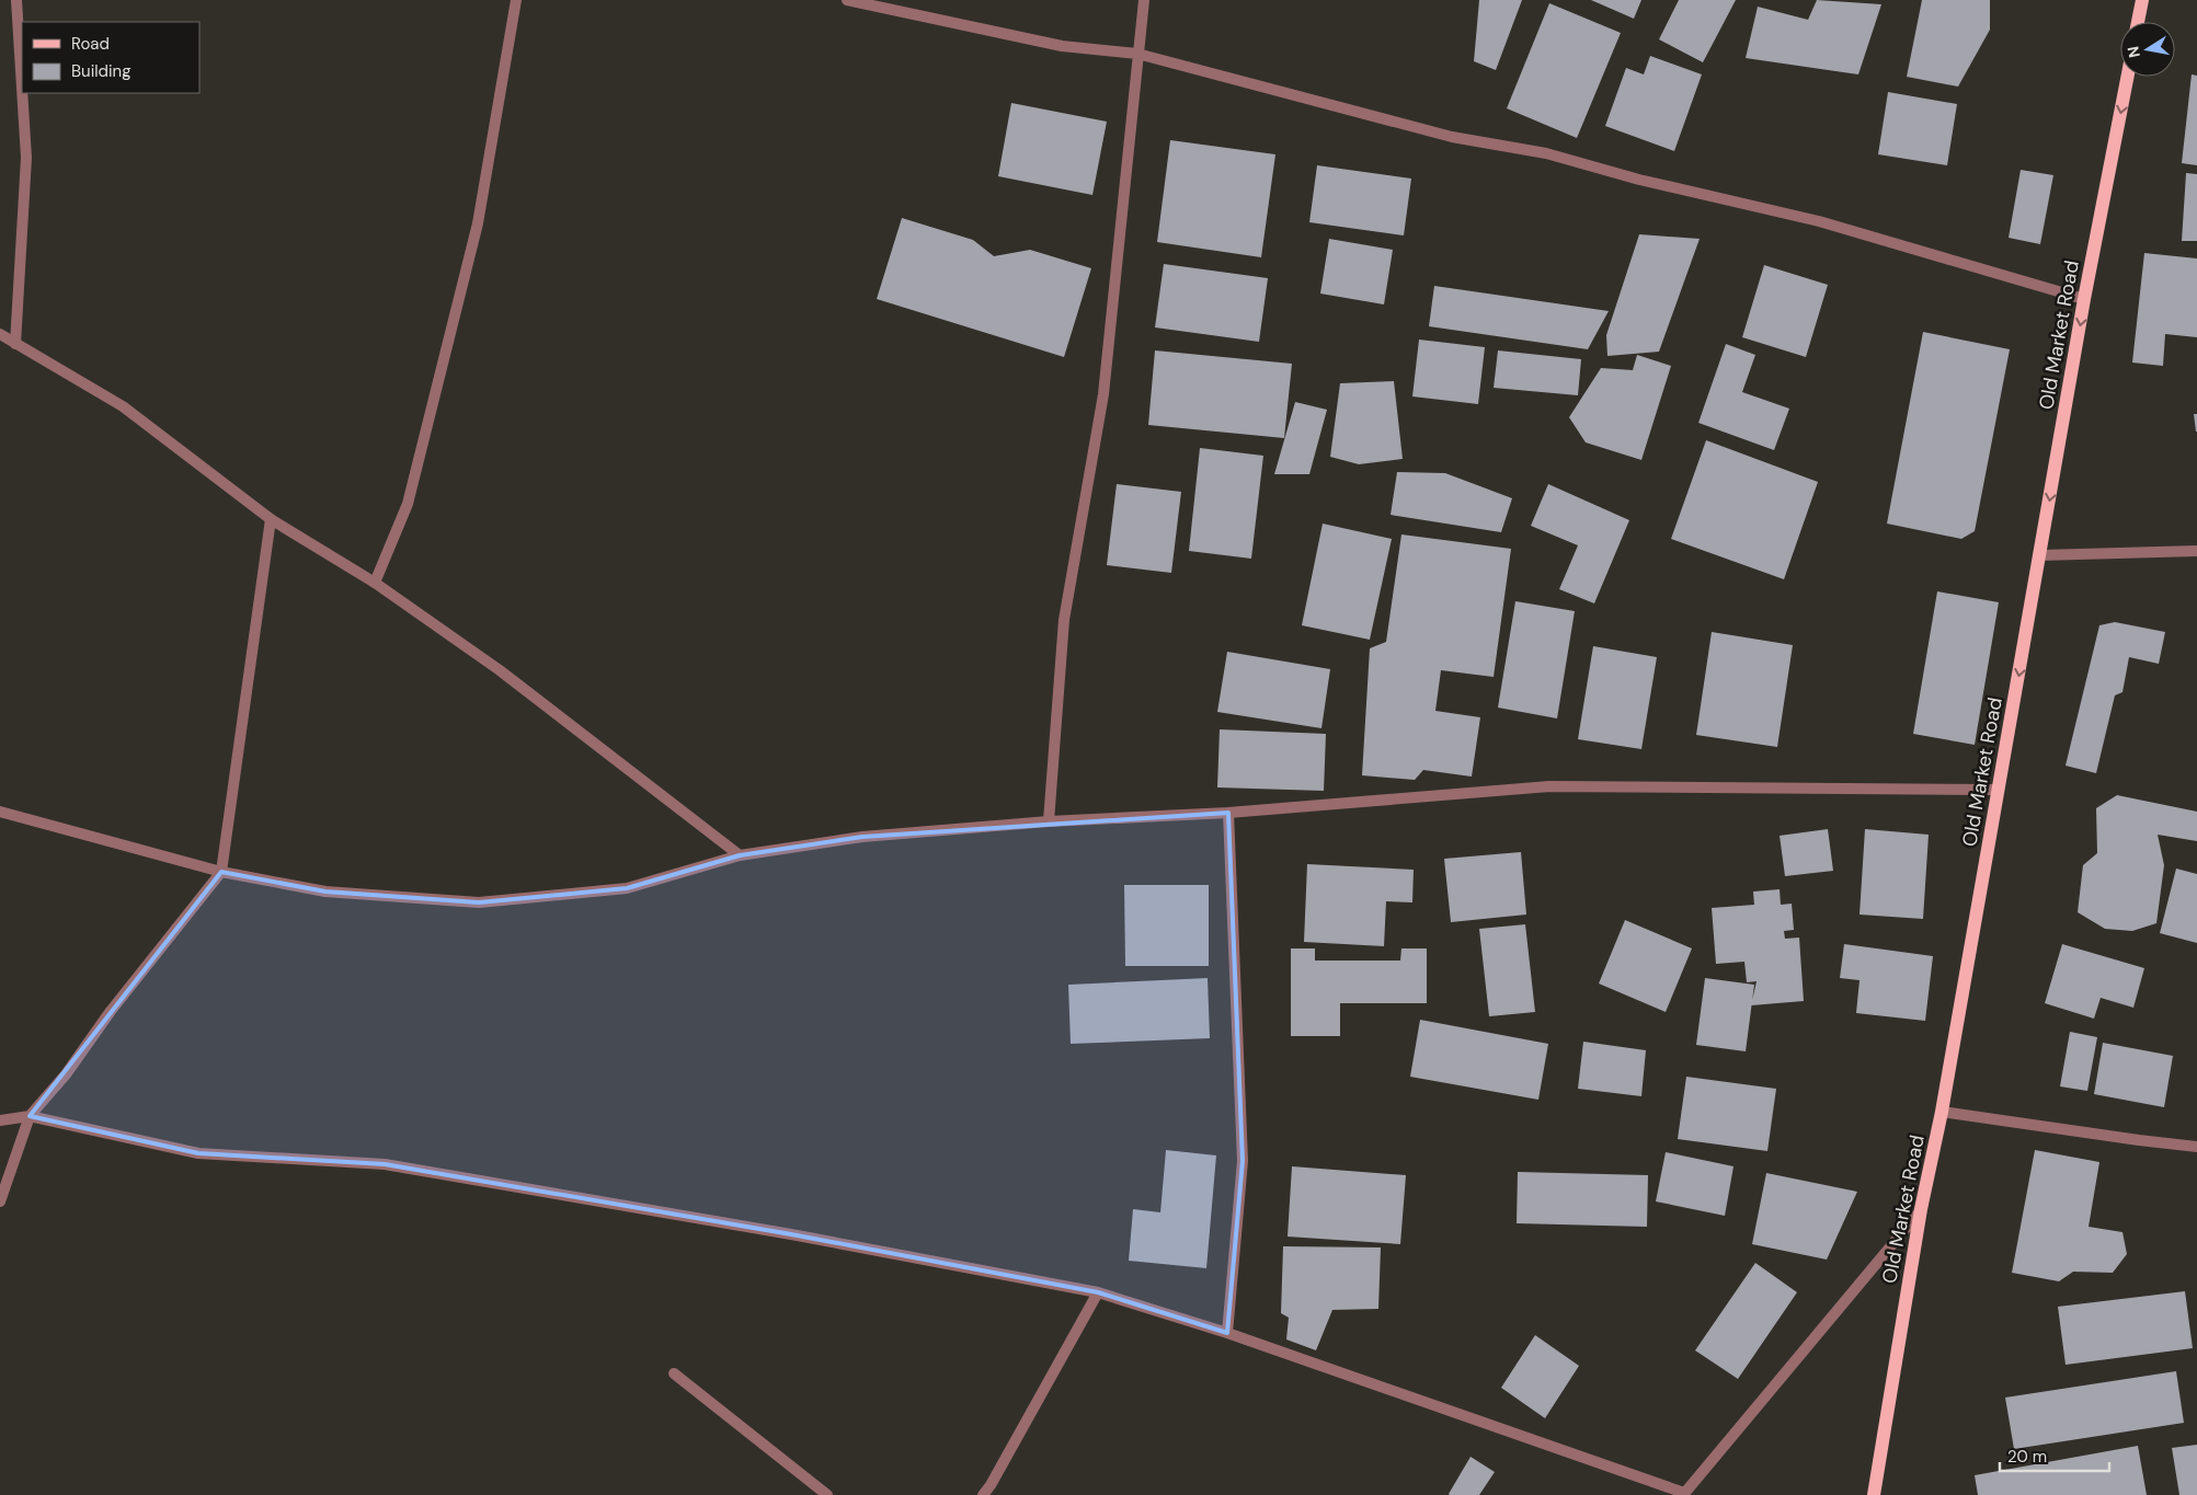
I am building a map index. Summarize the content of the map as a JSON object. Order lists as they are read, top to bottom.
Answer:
{
  "streets": {
    "main road": ["Old Market Road"]
  },
  "one_way": ["Old Market Road"],
  "legend": ["Road", "Building"],
  "scale_bar": "20 m",
  "north": "left"
}
